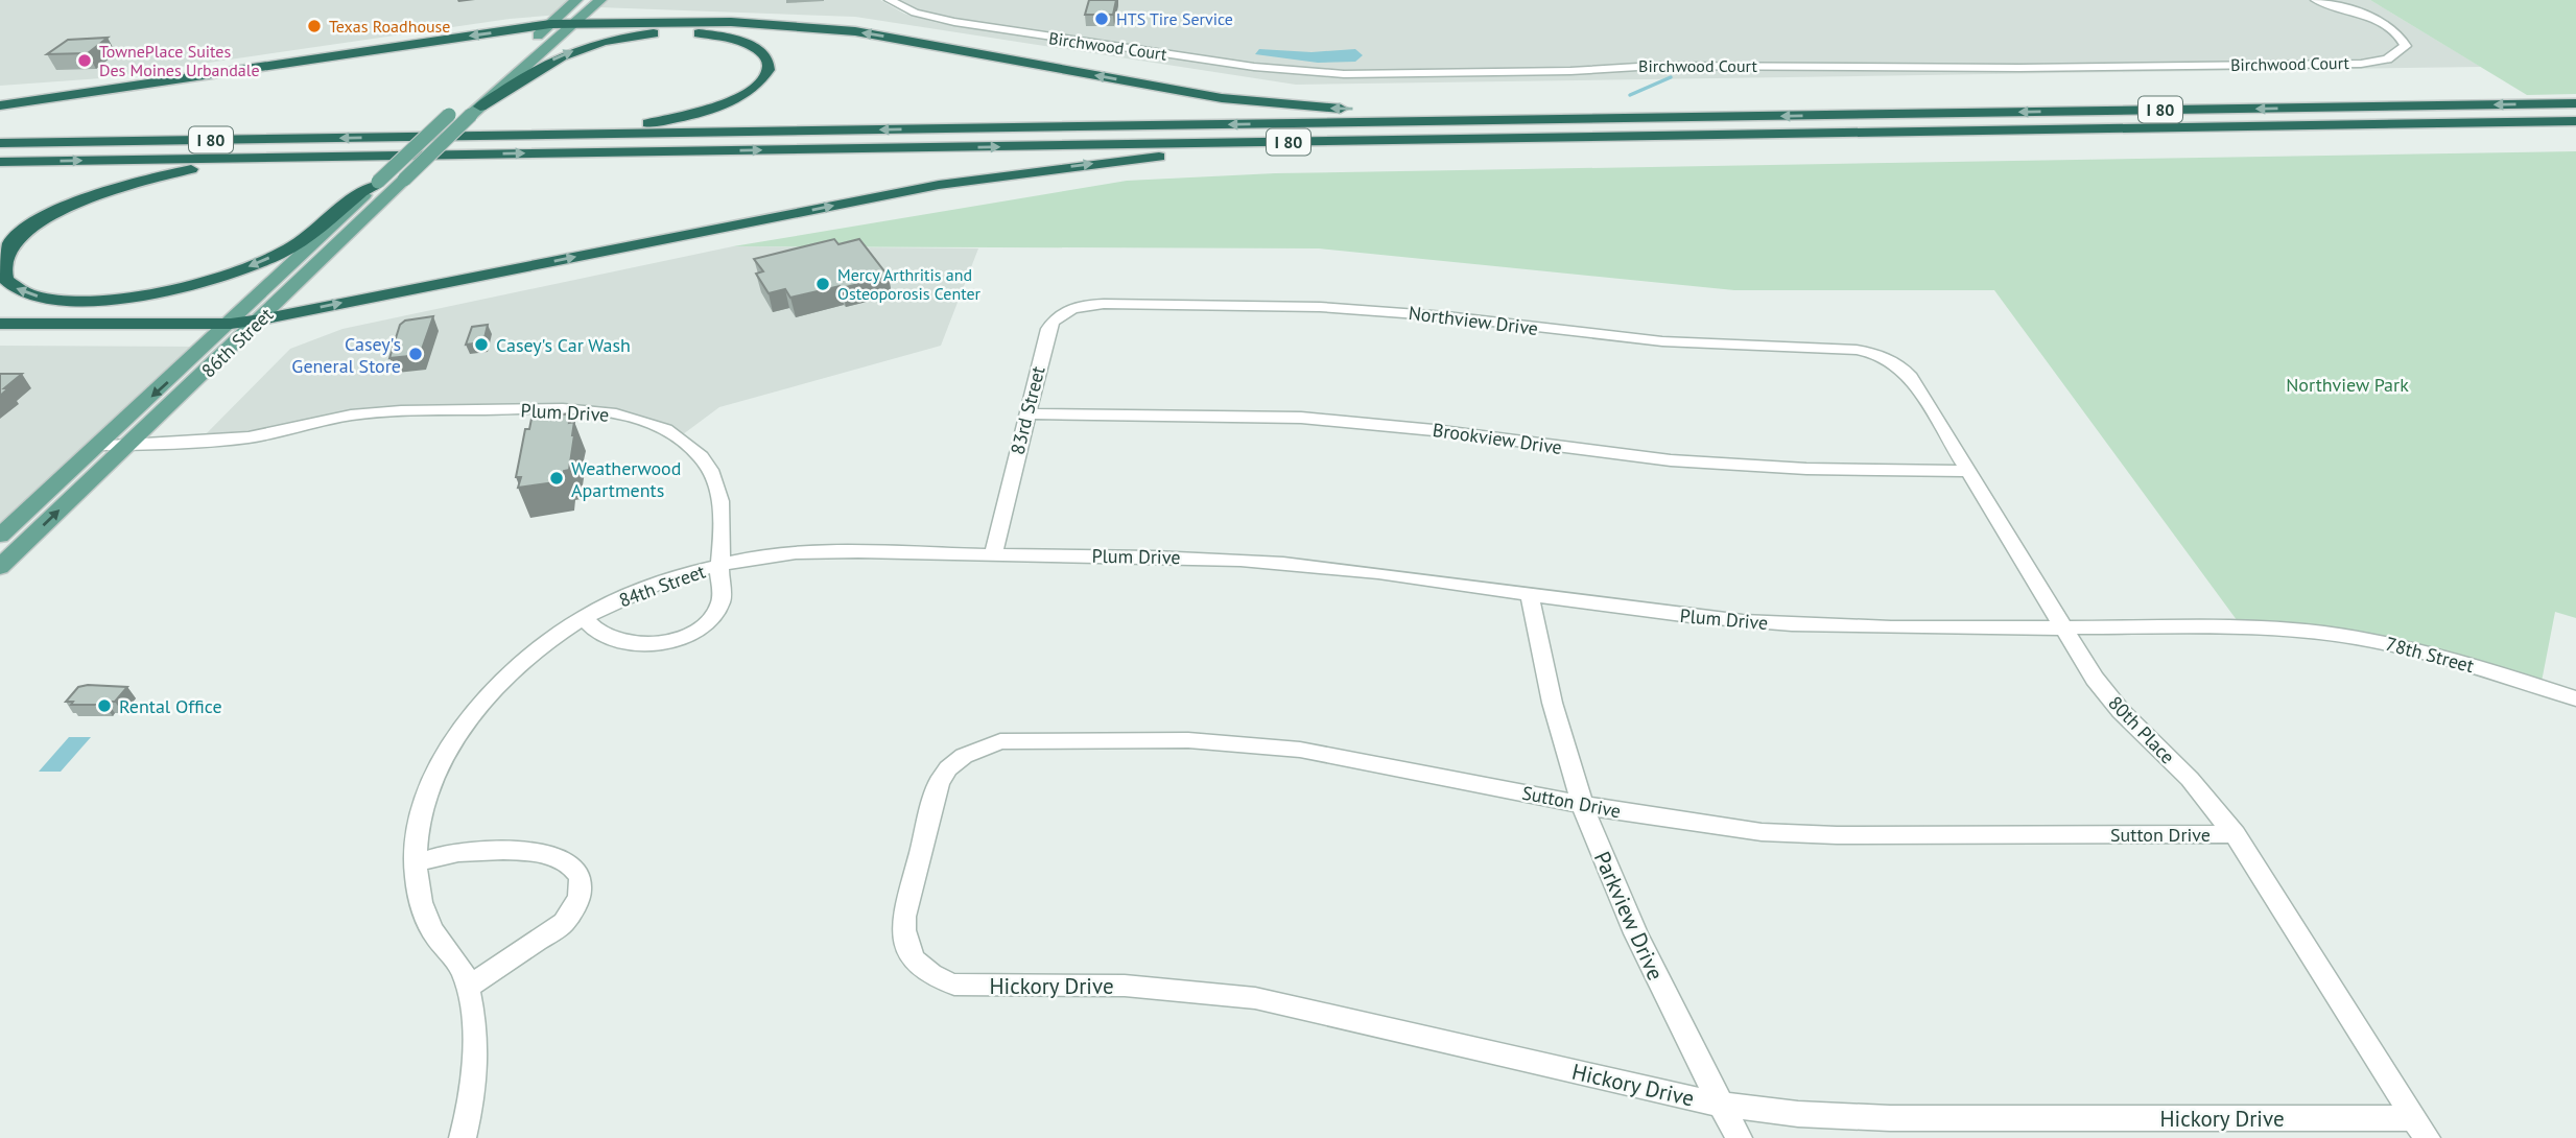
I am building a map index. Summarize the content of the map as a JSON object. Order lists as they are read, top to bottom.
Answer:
{
  "streets": {
    "highway": ["I 80"],
    "main road": ["86th Street"],
    "street": [
      "Birchwood Court",
      "Northview Drive",
      "83rd Street",
      "Plum Drive",
      "Brookview Drive",
      "84th Street",
      "78th Street",
      "80th Place",
      "Sutton Drive",
      "Parkview Drive",
      "Hickory Drive"
    ]
  },
  "crossings": [
    ["Northview Drive", "83rd Street"],
    ["Northview Drive", "80th Place"],
    ["86th Street", "Plum Drive"],
    ["83rd Street", "Plum Drive"],
    ["83rd Street", "Brookview Drive"],
    ["Plum Drive", "84th Street"],
    ["Plum Drive", "78th Street"],
    ["Plum Drive", "80th Place"],
    ["Plum Drive", "Parkview Drive"],
    ["Brookview Drive", "80th Place"],
    ["80th Place", "Sutton Drive"],
    ["80th Place", "Hickory Drive"],
    ["Sutton Drive", "Parkview Drive"],
    ["Sutton Drive", "Hickory Drive"],
    ["Parkview Drive", "Hickory Drive"]
  ],
  "parks": ["Northview Park"],
  "places": [
    "HTS Tire Service",
    "Texas Roadhouse",
    "TownePlace Suites Des Moines Urbandale",
    "Mercy Arthritis and Osteoporosis Center",
    "Casey's Car Wash",
    "Casey's General Store",
    "Weatherwood Apartments",
    "Rental Office"
  ]
}
